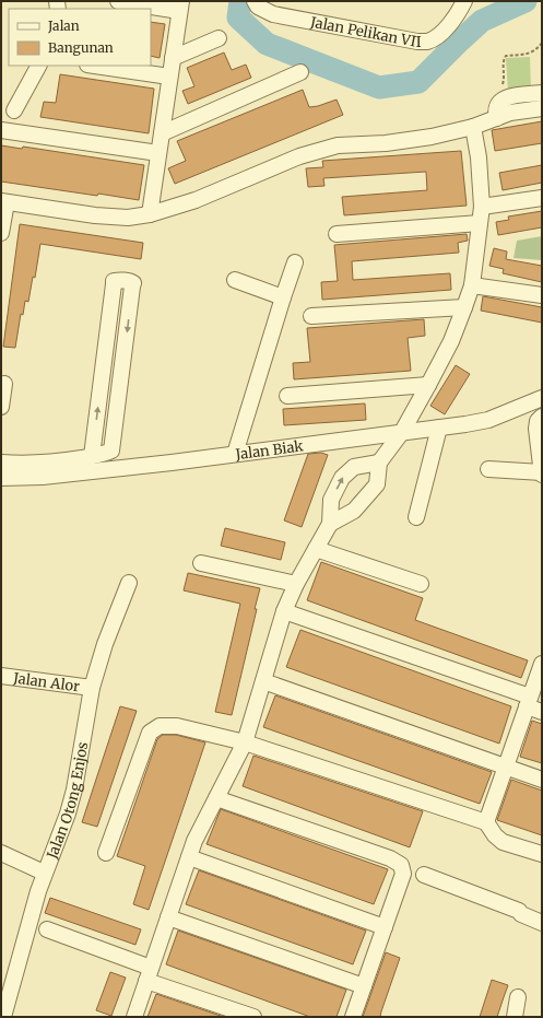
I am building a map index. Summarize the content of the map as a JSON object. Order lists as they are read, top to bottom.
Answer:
{
  "streets": {
    "street": [
      "Jalan Pelikan VII",
      "Jalan Biak",
      "Jalan Alor",
      "Jalan Otong Enjos"
    ]
  },
  "crossings": [
    ["Jalan Alor", "Jalan Otong Enjos"]
  ],
  "legend": ["Jalan", "Bangunan"]
}
